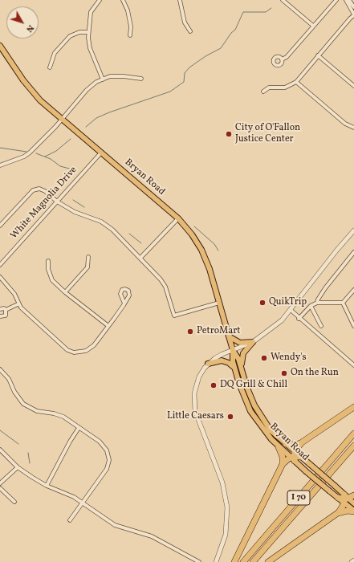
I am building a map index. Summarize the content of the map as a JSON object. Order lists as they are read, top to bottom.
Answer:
{
  "streets": {
    "highway": ["I 70"],
    "main road": ["Bryan Road"],
    "street": ["White Magnolia Drive"]
  },
  "crossings": [
    ["Bryan Road", "White Magnolia Drive"]
  ],
  "places": [
    "City of O'Fallon Justice Center",
    "QuikTrip",
    "PetroMart",
    "Wendy's",
    "On the Run",
    "DQ Grill & Chill",
    "Little Caesars"
  ],
  "north": "bottom right"
}
